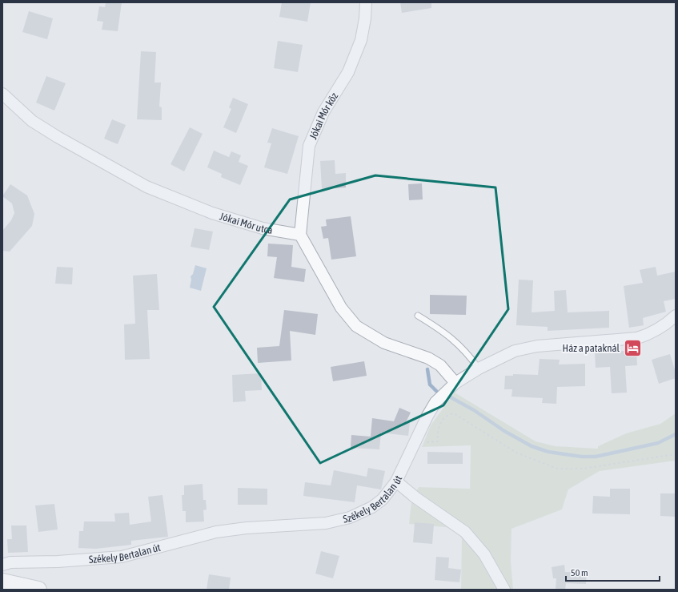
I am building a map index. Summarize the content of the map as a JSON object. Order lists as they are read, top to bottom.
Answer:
{
  "streets": {
    "street": ["Jókai Mór köz", "Jókai Mór utca", "Székely Bertalan út"]
  },
  "crossings": [
    ["Jókai Mór köz", "Jókai Mór utca"]
  ],
  "places": {
    "hotel": ["Ház a pataknál"]
  },
  "scale_bar": "50 m"
}
